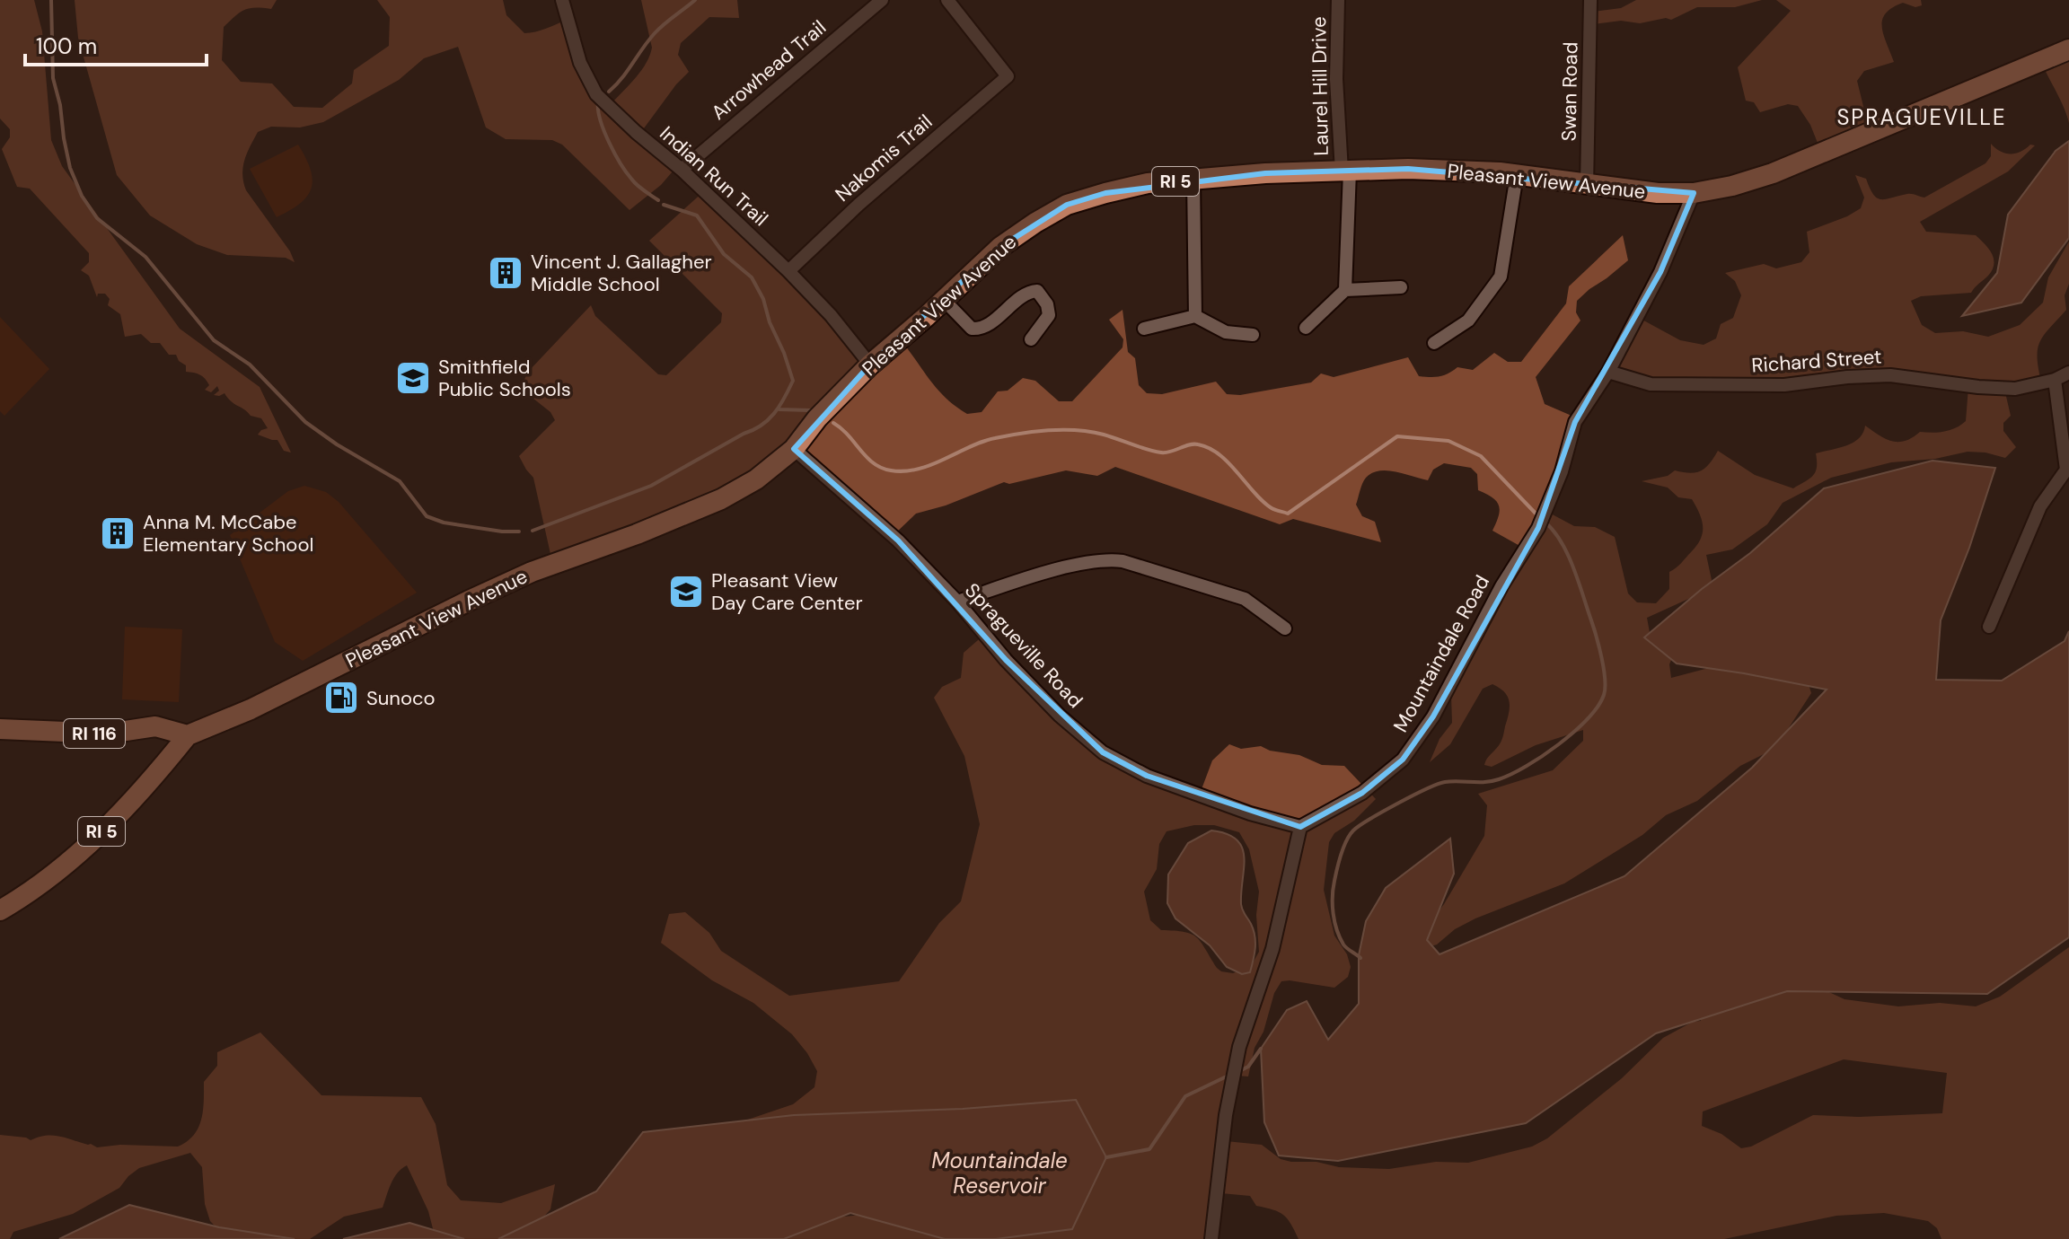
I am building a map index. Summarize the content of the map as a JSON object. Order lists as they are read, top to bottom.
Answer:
{
  "streets": {
    "main road": ["RI 5", "Pleasant View Avenue", "RI 116"],
    "street": [
      "Arrowhead Trail",
      "Laurel Hill Drive",
      "Swan Road",
      "Nakomis Trail",
      "Indian Run Trail",
      "Richard Street",
      "Spragueville Road",
      "Mountaindale Road"
    ]
  },
  "crossings": [
    ["Arrowhead Trail", "Indian Run Trail"],
    ["Laurel Hill Drive", "Pleasant View Avenue"],
    ["Swan Road", "Pleasant View Avenue"],
    ["Nakomis Trail", "Indian Run Trail"],
    ["Indian Run Trail", "Pleasant View Avenue"],
    ["RI 5", "Pleasant View Avenue"],
    ["RI 5", "RI 116"],
    ["Pleasant View Avenue", "Spragueville Road"],
    ["Pleasant View Avenue", "Mountaindale Road"],
    ["Pleasant View Avenue", "RI 116"],
    ["Richard Street", "Mountaindale Road"],
    ["Spragueville Road", "Mountaindale Road"]
  ],
  "districts": ["SPRAGUEVILLE"],
  "water": ["Mountaindale Reservoir"],
  "places": {
    "building": ["Vincent J. Gallagher Middle School", "Anna M. McCabe Elementary School"],
    "school or university": ["Smithfield Public Schools", "Pleasant View Day Care Center"],
    "fuel station": ["Sunoco"]
  },
  "scale_bar": "100 m"
}
